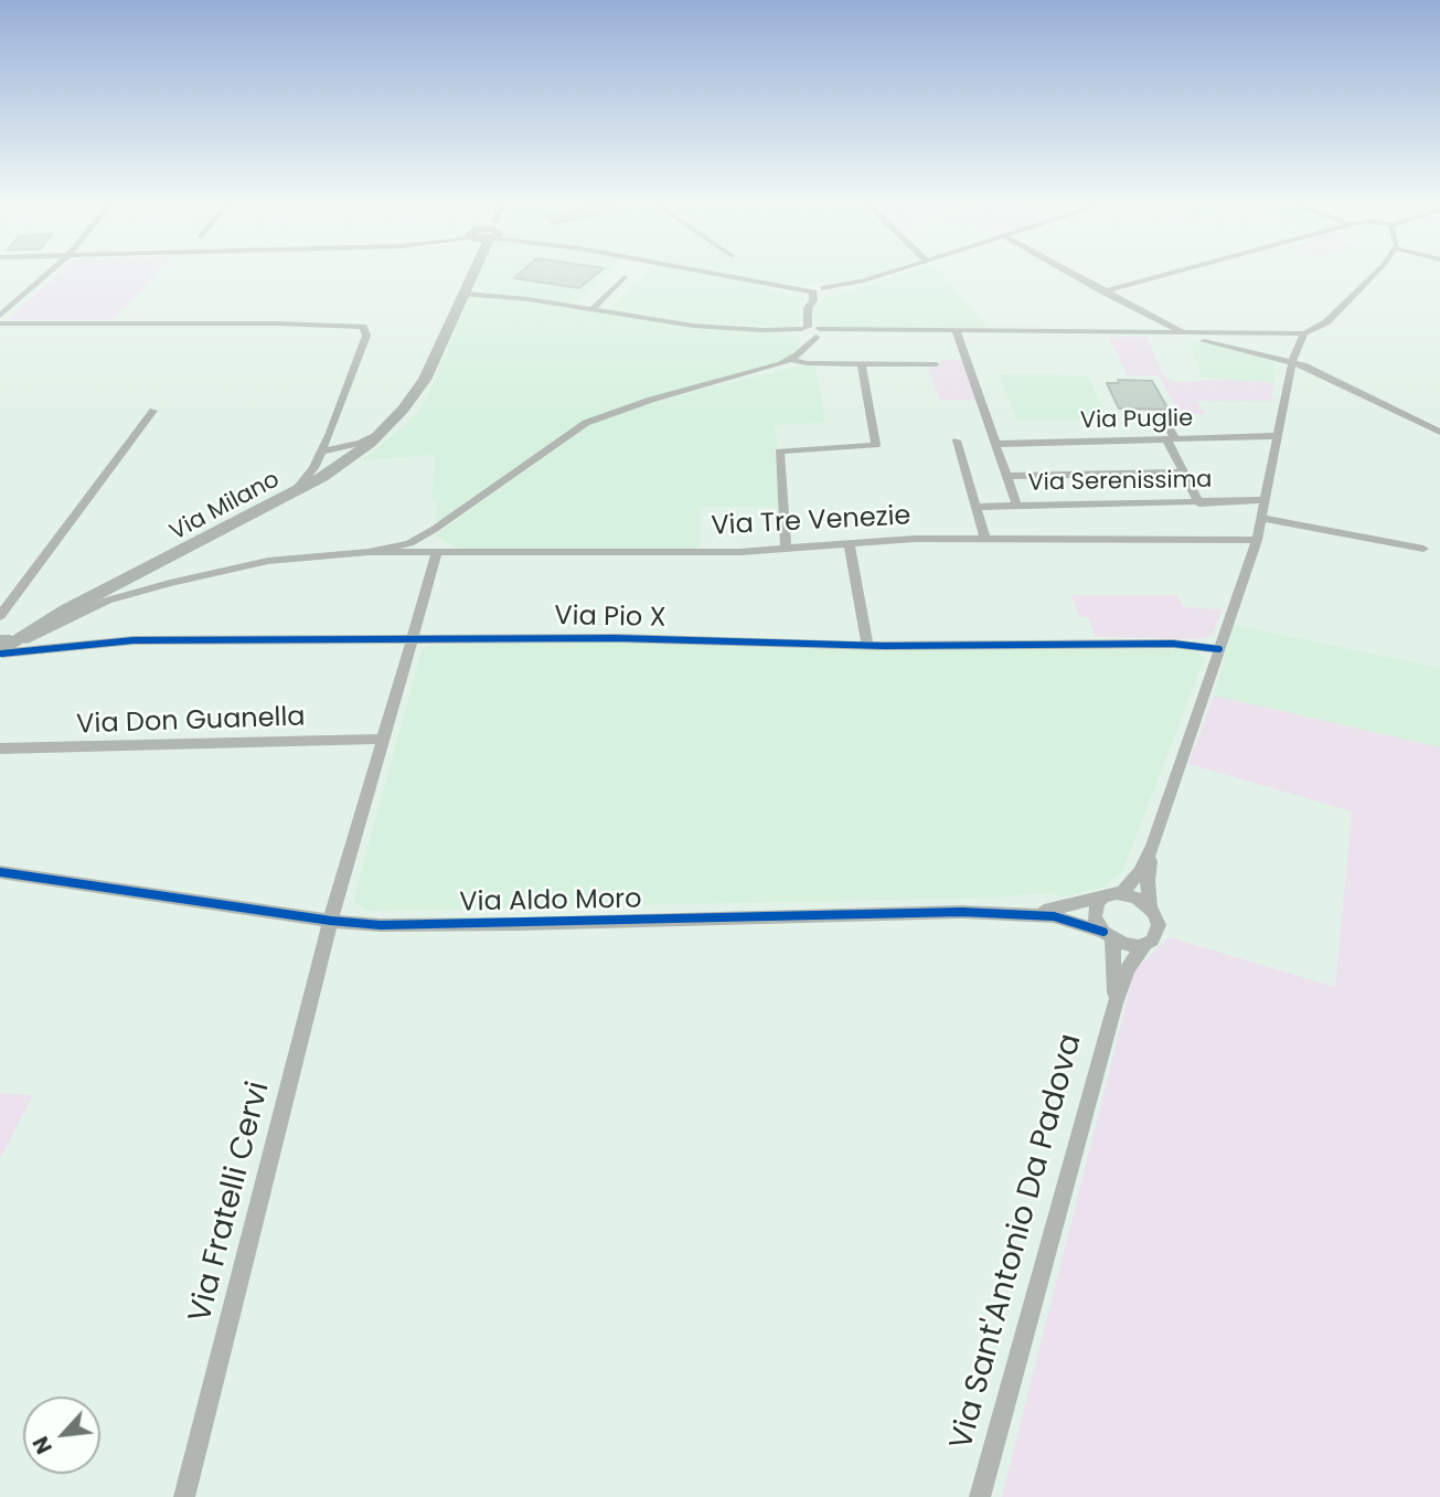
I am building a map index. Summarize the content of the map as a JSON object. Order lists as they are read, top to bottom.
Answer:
{
  "streets": {
    "main road": ["Via Milano"],
    "street": [
      "Via Puglie",
      "Via Serenissima",
      "Via Tre Venezie",
      "Via Pio X",
      "Via Don Guanella",
      "Via Aldo Moro",
      "Via Fratelli Cervi",
      "Via Sant'Antonio Da Padova"
    ]
  },
  "crossings": [
    ["Via Milano", "Via Pio X"],
    ["Via Aldo Moro", "Via Fratelli Cervi"],
    ["Via Aldo Moro", "Via Sant'Antonio Da Padova"]
  ],
  "north": "bottom left"
}
